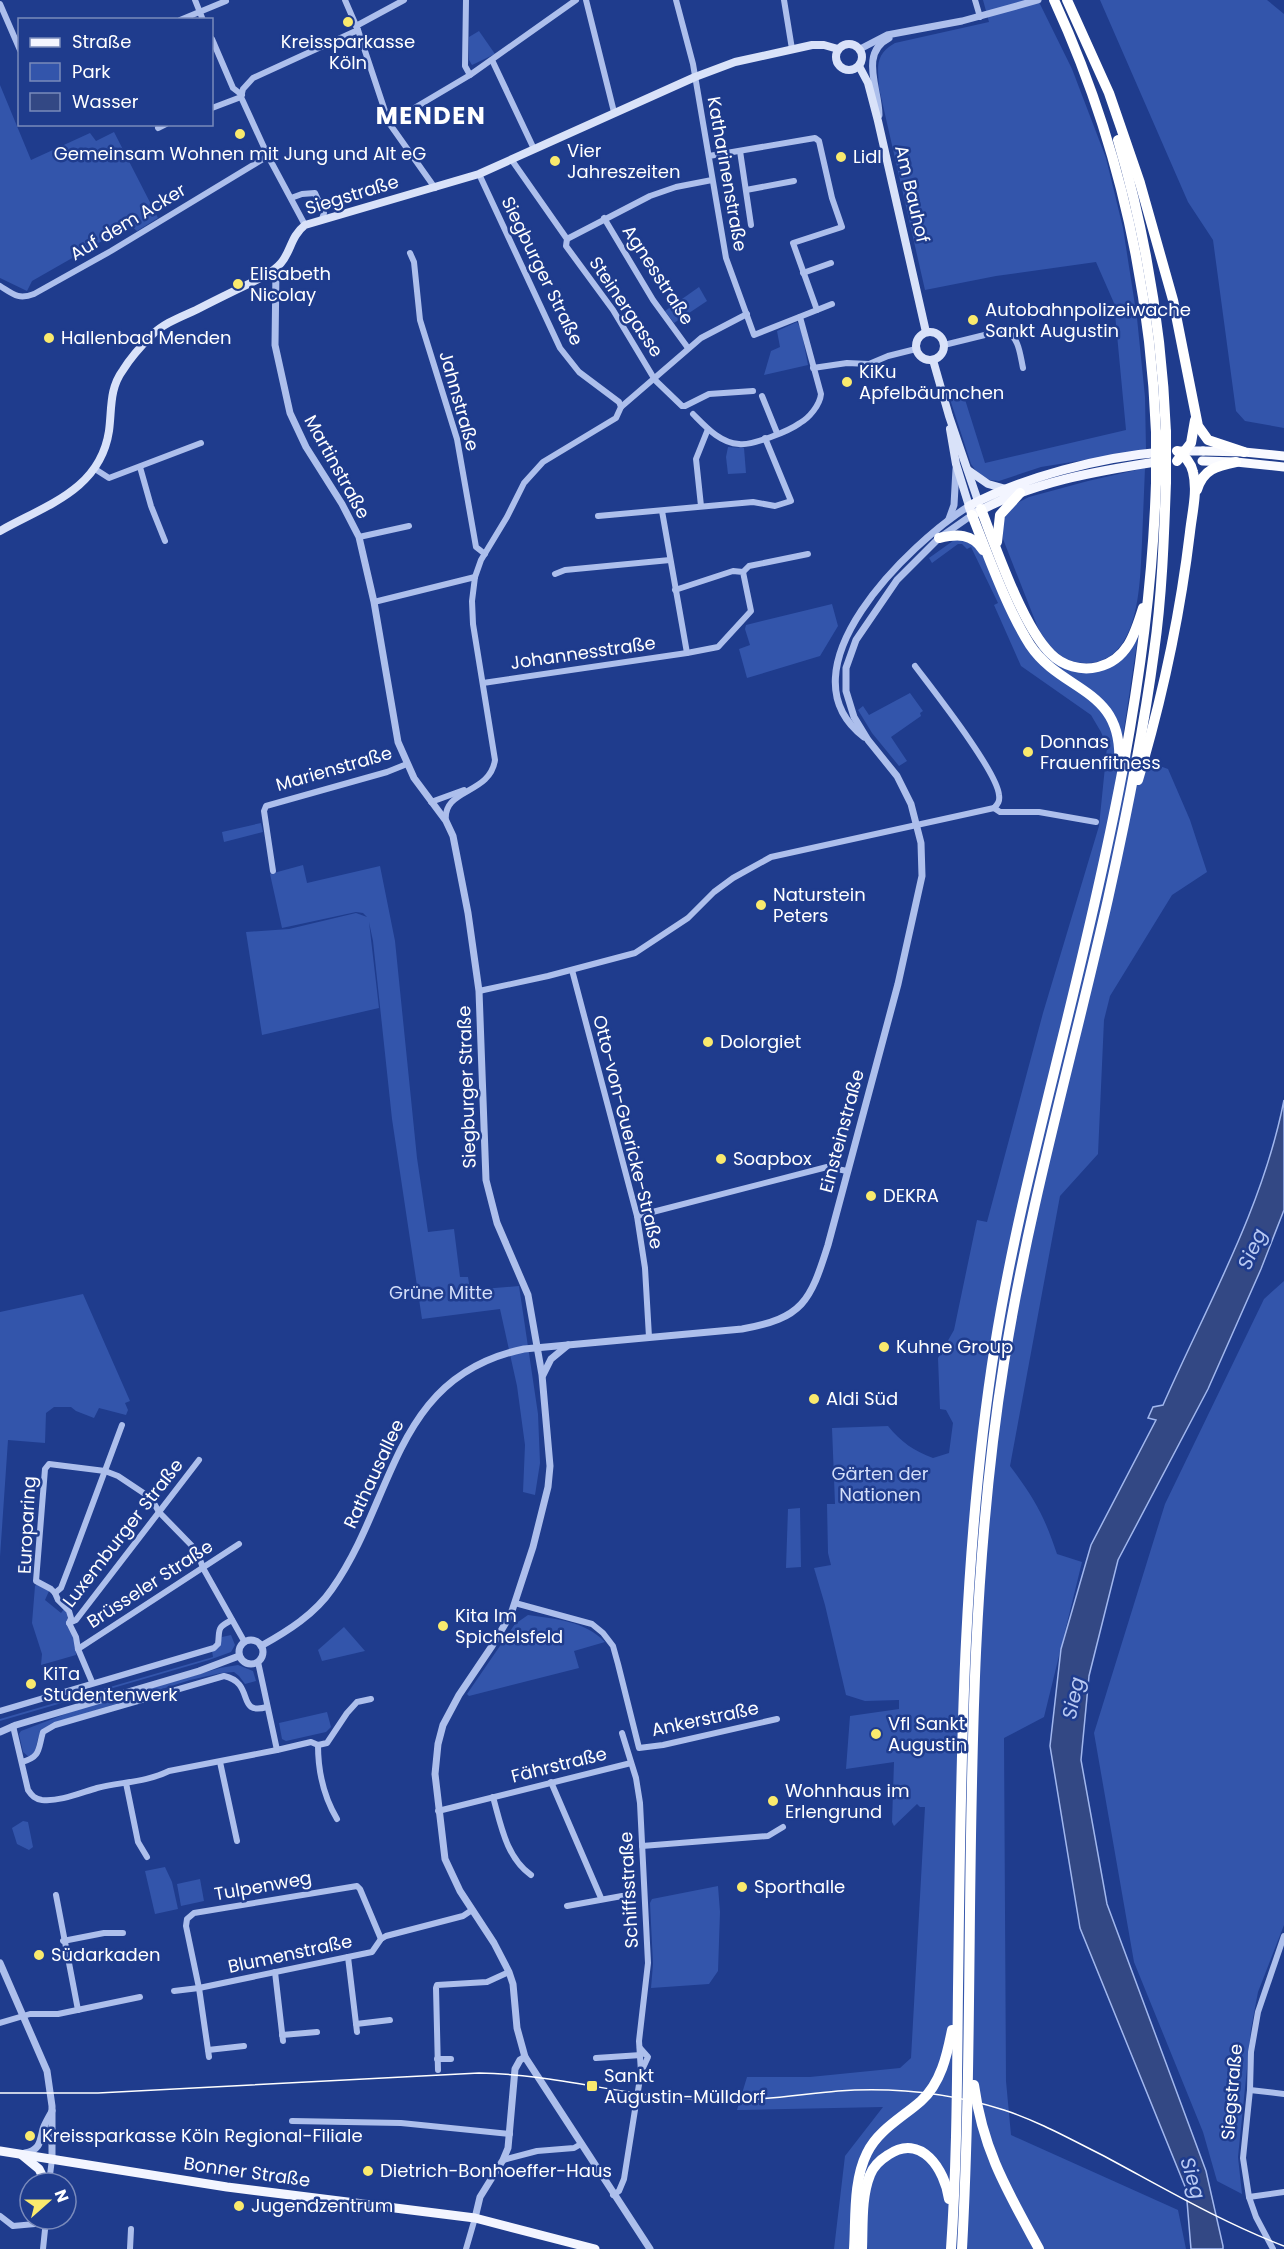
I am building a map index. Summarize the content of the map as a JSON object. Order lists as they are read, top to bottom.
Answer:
{
  "streets": {
    "main road": ["Am Bauhof", "Siegstraße", "Bonner Straße"],
    "street": [
      "Katharinenstraße",
      "Auf dem Acker",
      "Siegburger Straße",
      "Agnesstraße",
      "Steinergasse",
      "Jahnstraße",
      "Martinstraße",
      "Johannesstraße",
      "Marienstraße",
      "Einsteinstraße",
      "Otto-von-Guericke-Straße",
      "Rathausallee",
      "Europaring",
      "Luxemburger Straße",
      "Brüsseler Straße",
      "Ankerstraße",
      "Fährstraße",
      "Tulpenweg",
      "Schiffsstraße",
      "Blumenstraße"
    ]
  },
  "crossings": [
    ["Katharinenstraße", "Siegstraße"],
    ["Am Bauhof", "Siegstraße"],
    ["Siegstraße", "Siegburger Straße"],
    ["Siegstraße", "Steinergasse"],
    ["Siegstraße", "Martinstraße"],
    ["Siegburger Straße", "Martinstraße"],
    ["Siegburger Straße", "Einsteinstraße"],
    ["Siegburger Straße", "Rathausallee"],
    ["Siegburger Straße", "Ankerstraße"],
    ["Siegburger Straße", "Fährstraße"],
    ["Siegburger Straße", "Schiffsstraße"],
    ["Siegburger Straße", "Blumenstraße"],
    ["Martinstraße", "Marienstraße"],
    ["Einsteinstraße", "Otto-von-Guericke-Straße"],
    ["Einsteinstraße", "Rathausallee"],
    ["Rathausallee", "Europaring"],
    ["Europaring", "Luxemburger Straße"],
    ["Europaring", "Brüsseler Straße"],
    ["Fährstraße", "Schiffsstraße"],
    ["Tulpenweg", "Blumenstraße"]
  ],
  "districts": ["MENDEN"],
  "water": ["Sieg"],
  "parks": ["Grüne Mitte", "Gärten der Nationen"],
  "places": {
    "other": [
      "Kreissparkasse Köln",
      "Gemeinsam Wohnen mit Jung und Alt eG",
      "Lidl",
      "Vier Jahreszeiten",
      "Elisabeth Nicolay",
      "Autobahnpolizeiwache Sankt Augustin",
      "Hallenbad Menden",
      "KiKu Apfelbäumchen",
      "Donnas Frauenfitness",
      "Naturstein Peters",
      "Dolorgiet",
      "Soapbox",
      "DEKRA",
      "Kuhne Group",
      "Aldi Süd",
      "Kita Im Spichelsfeld",
      "KiTa Studentenwerk",
      "Vfl Sankt Augustin",
      "Wohnhaus im Erlengrund",
      "Sporthalle",
      "Südarkaden",
      "Kreissparkasse Köln Regional-Filiale",
      "Dietrich-Bonhoeffer-Haus",
      "Jugendzentrum"
    ],
    "transit": ["Sankt Augustin-Mülldorf"]
  },
  "legend": ["Straße", "Park", "Wasser"],
  "north": "right"
}
